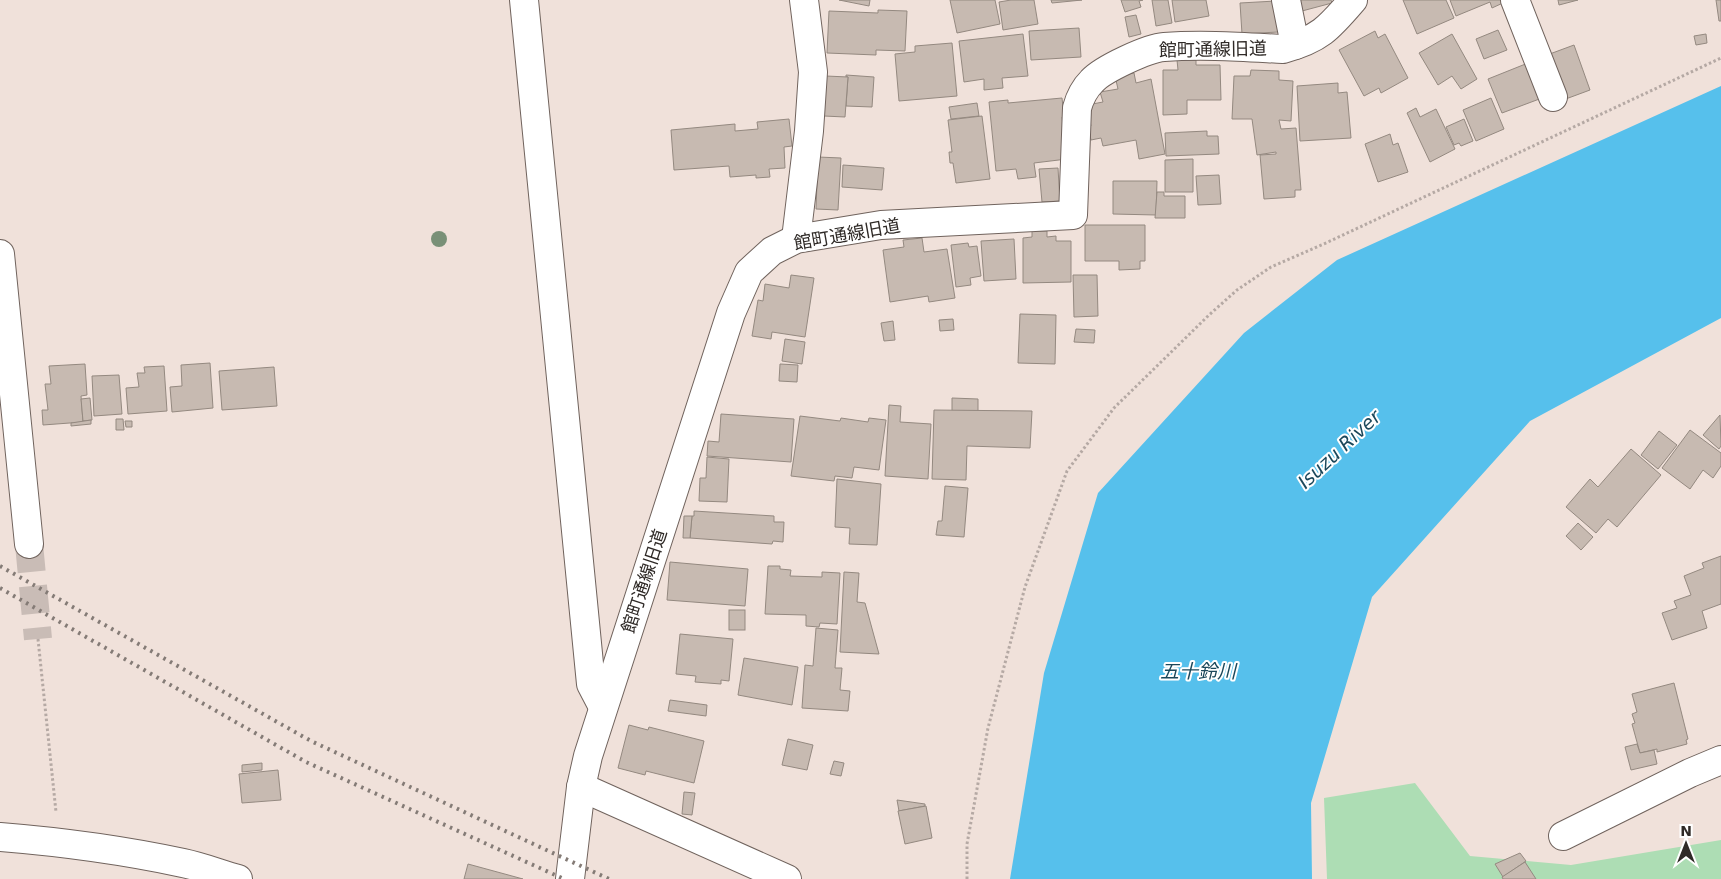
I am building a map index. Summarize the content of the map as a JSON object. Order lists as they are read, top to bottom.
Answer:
{
  "streets": {
    "street": ["館町通線旧道"]
  },
  "water": ["Isuzu River", "五十鈴川"],
  "north": "top"
}
